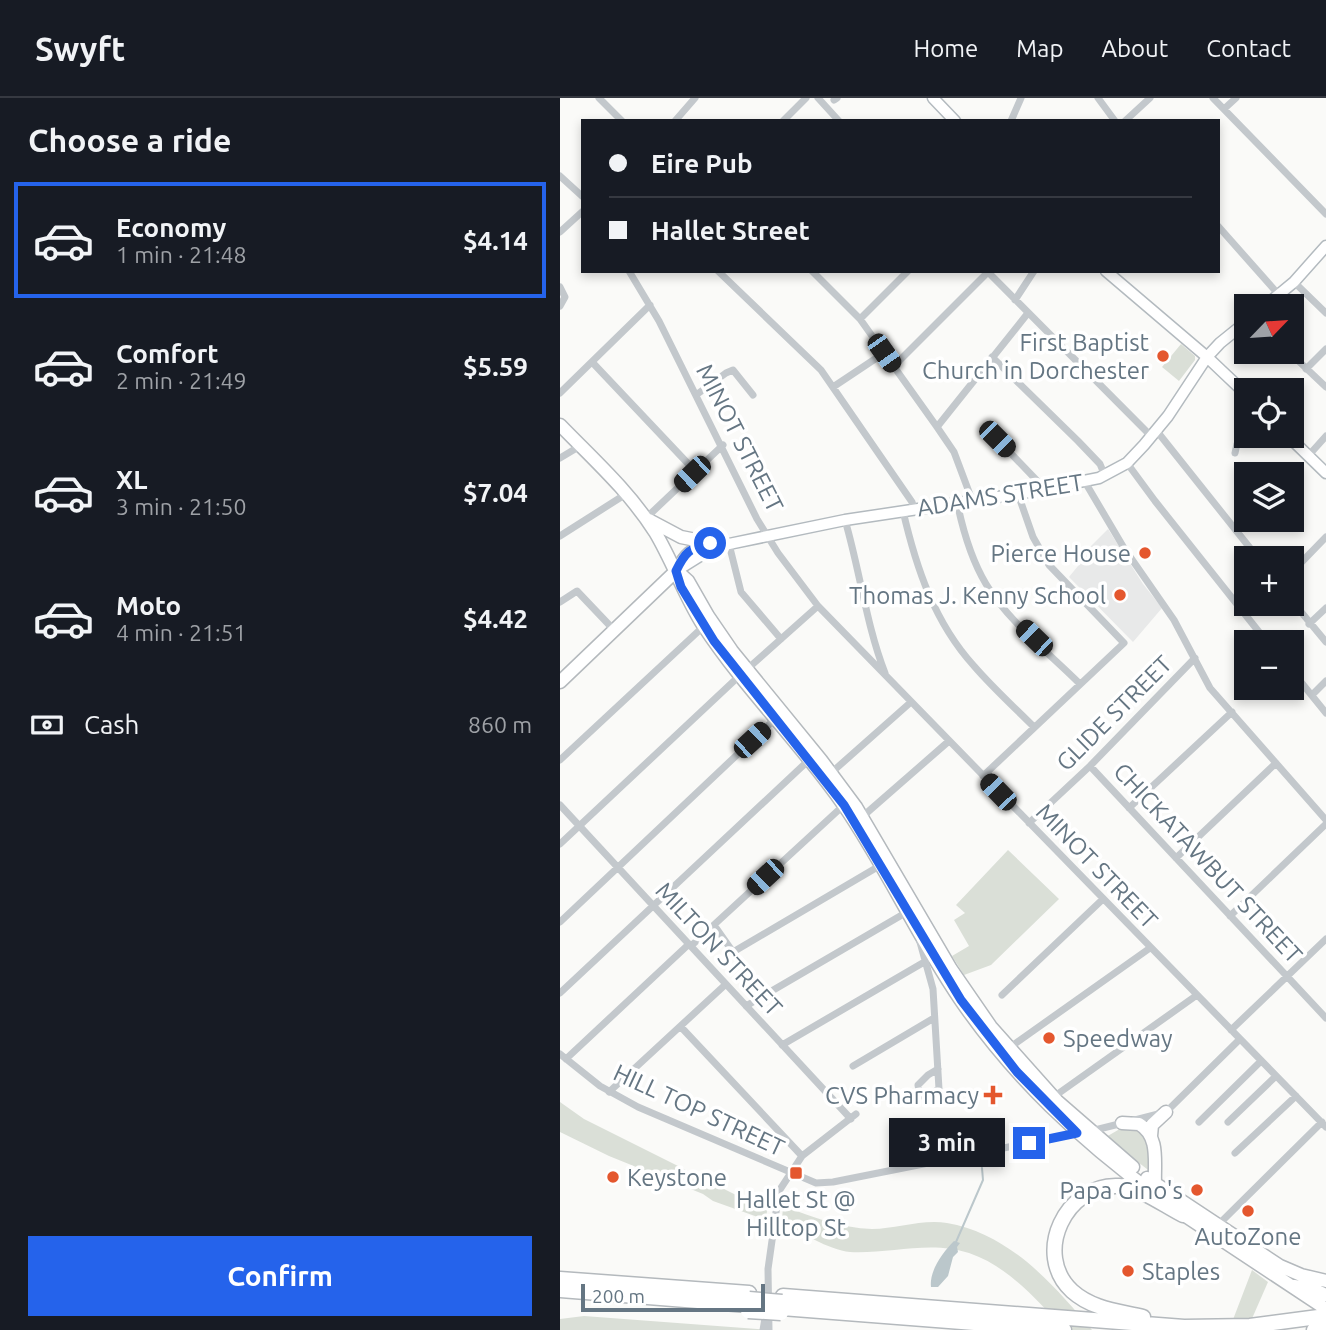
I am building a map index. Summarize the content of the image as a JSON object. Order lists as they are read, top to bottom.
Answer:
{
  "streets": {
    "main road": ["ADAMS STREET"],
    "street": [
      "MINOT STREET",
      "GLIDE STREET",
      "CHICKATAWBUT STREET",
      "MILTON STREET",
      "HILL TOP STREET"
    ]
  },
  "crossings": [
    ["MINOT STREET", "ADAMS STREET"],
    ["MINOT STREET", "GLIDE STREET"],
    ["GLIDE STREET", "CHICKATAWBUT STREET"]
  ],
  "places": {
    "other": [
      "First Baptist Church in Dorchester",
      "Pierce House",
      "Thomas J. Kenny School",
      "Speedway",
      "Keystone",
      "Papa Gino's",
      "AutoZone",
      "Staples"
    ],
    "health": ["CVS Pharmacy"],
    "transit": ["Hallet St @ Hilltop St"]
  },
  "scale_bar": "200 m",
  "north": "top right",
  "page": {
    "header": "Swyft",
    "nav": [
      "Home",
      "Map",
      "About",
      "Contact"
    ],
    "heading": "Choose a ride",
    "banner": ["Eire Pub", "Hallet Street"],
    "list": [
      {
        "name": "Economy",
        "note": "1 min · 21:48",
        "value": "$4.14"
      },
      {
        "name": "Comfort",
        "note": "2 min · 21:49",
        "value": "$5.59"
      },
      {
        "name": "XL",
        "note": "3 min · 21:50",
        "value": "$7.04"
      },
      {
        "name": "Moto",
        "note": "4 min · 21:51",
        "value": "$4.42"
      }
    ],
    "map_buttons": ["+", "−"],
    "pay": ["Cash", "860 m"],
    "bubble": "3 min",
    "buttons": "Confirm",
    "scale": "200 m"
  }
}
